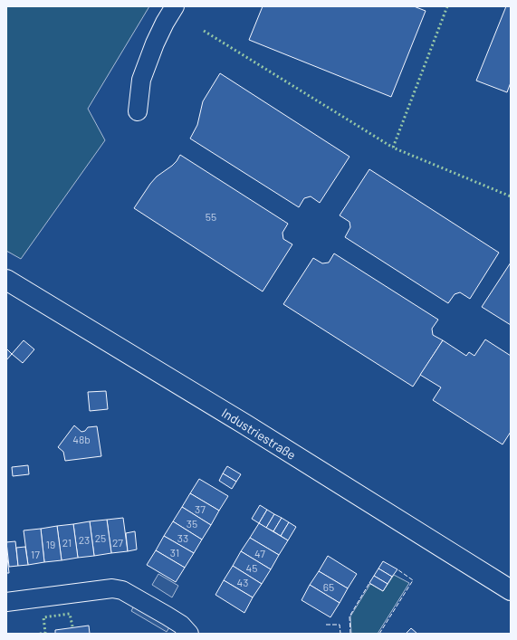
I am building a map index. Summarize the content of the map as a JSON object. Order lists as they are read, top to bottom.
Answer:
{
  "streets": {
    "main road": ["Industriestraße"]
  },
  "house_numbers": [
    "55",
    "48b",
    "37",
    "35",
    "25",
    "33",
    "23",
    "21",
    "27",
    "19",
    "31",
    "47",
    "17",
    "45",
    "43",
    "65"
  ]
}
